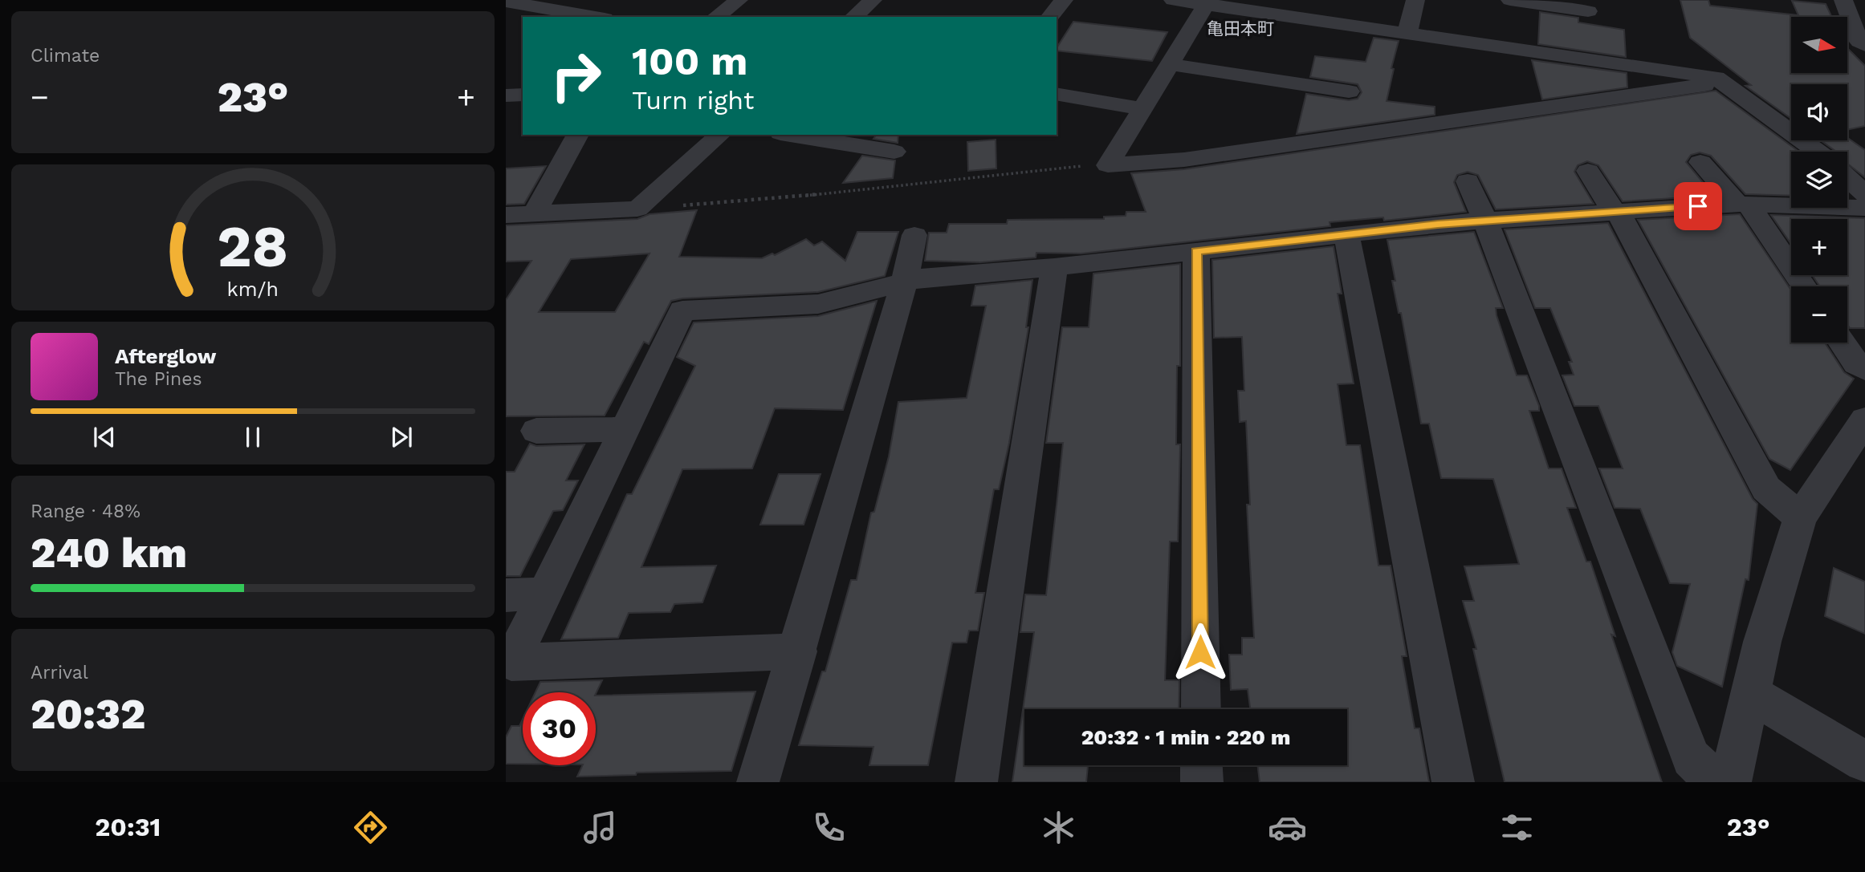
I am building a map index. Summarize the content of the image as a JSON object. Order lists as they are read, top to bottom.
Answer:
{
  "districts": ["亀田本町"],
  "north": "right",
  "page": {
    "tile": [
      "Climate",
      ["Range · 48%", "240 km"],
      ["Arrival", "20:32"]
    ],
    "map_buttons": ["+", "−"],
    "turn": ["100 m", "Turn right"],
    "heat": ["−", "23°", "+"],
    "song": ["Afterglow", "The Pines"],
    "limit": "30",
    "trip": "20:32 · 1 min · 220 m",
    "tabs": ["20:31", "23°"],
    "gauge": ["28", "km/h"]
  }
}
